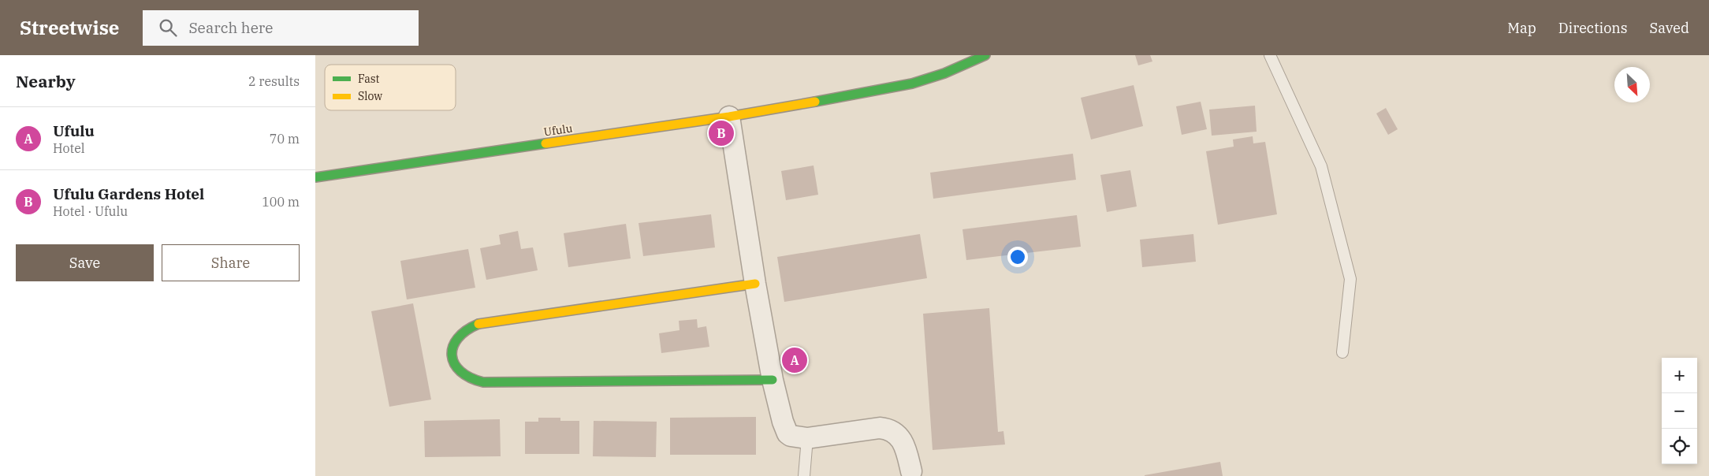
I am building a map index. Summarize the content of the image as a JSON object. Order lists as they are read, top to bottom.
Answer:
{
  "streets": {
    "street": ["Ufulu"]
  },
  "legend": ["Fast", "Slow"],
  "north": "bottom right",
  "page": {
    "header": "Streetwise",
    "search": "Search here",
    "nav": ["Map", "Directions", "Saved"],
    "heading": ["Nearby", "2 results"],
    "list": [
      {
        "mark": "A",
        "name": "Ufulu",
        "note": "Hotel",
        "value": "70 m"
      },
      {
        "mark": "B",
        "name": "Ufulu Gardens Hotel",
        "note": "Hotel · Ufulu",
        "value": "100 m"
      }
    ],
    "pins": ["B", "A"],
    "buttons": ["Save", "Share"],
    "map_buttons": ["+", "−"]
  }
}
